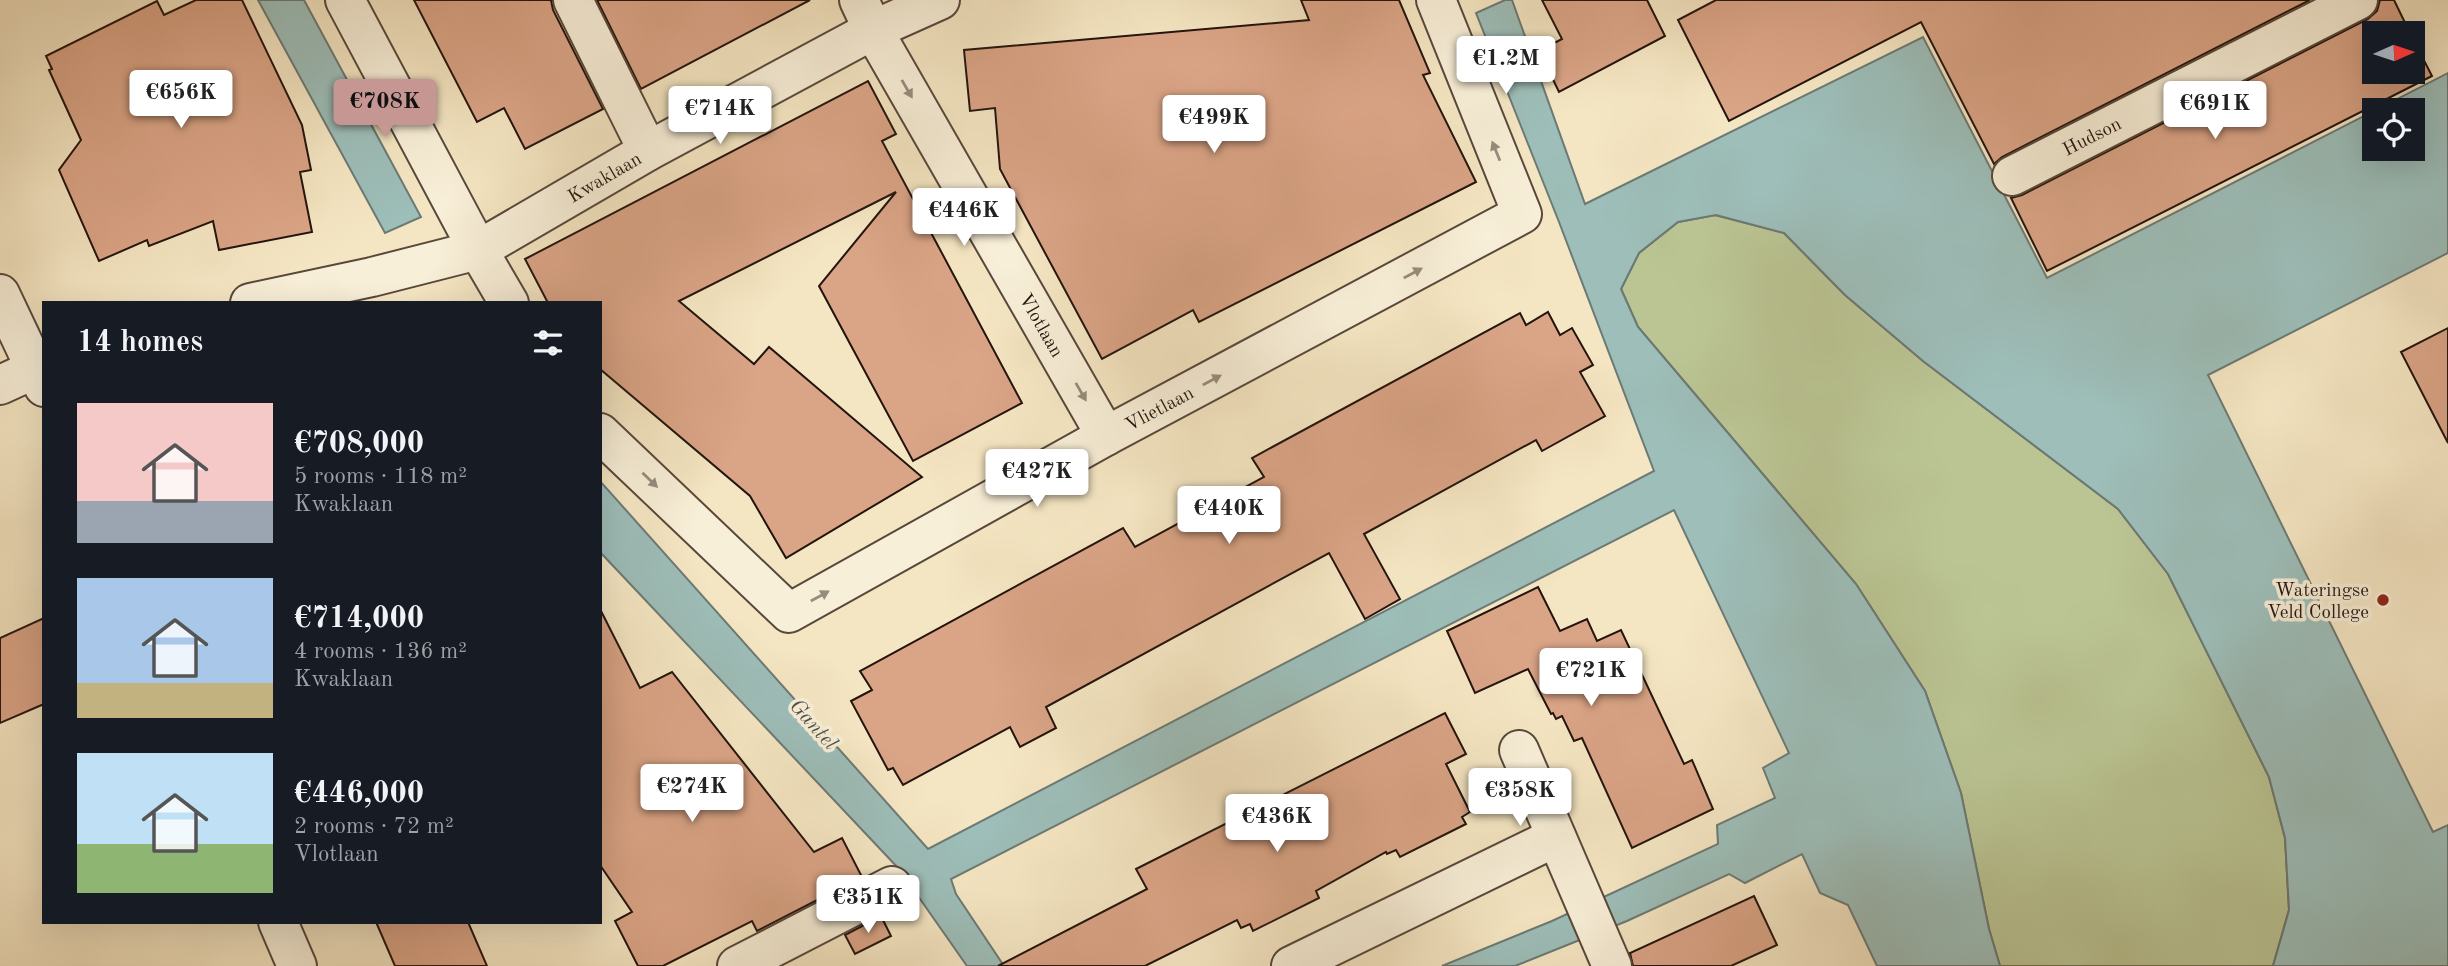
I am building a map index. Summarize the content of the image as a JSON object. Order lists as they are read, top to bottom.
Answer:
{
  "streets": {
    "street": [
      "Hudson",
      "Kwaklaan",
      "Vlotlaan",
      "Vlietlaan"
    ]
  },
  "crossings": [
    ["Kwaklaan", "Vlotlaan"],
    ["Vlotlaan", "Vlietlaan"]
  ],
  "one_way": ["Vlotlaan"],
  "water": ["Gantel"],
  "places": ["Wateringse Veld College"],
  "north": "right",
  "page": {
    "price": [
      "€1.2M",
      "€656K",
      "€708K",
      "€691K",
      "€714K",
      "€499K",
      "€446K",
      "€427K",
      "€440K",
      "€721K",
      "€274K",
      "€358K",
      "€436K",
      "€351K"
    ],
    "heading": "14 homes",
    "list": [
      {
        "name": "€708,000",
        "note": "5 rooms · 118 m² · Kwaklaan"
      },
      {
        "name": "€714,000",
        "note": "4 rooms · 136 m² · Kwaklaan"
      },
      {
        "name": "€446,000",
        "note": "2 rooms · 72 m² · Vlotlaan"
      }
    ]
  }
}
